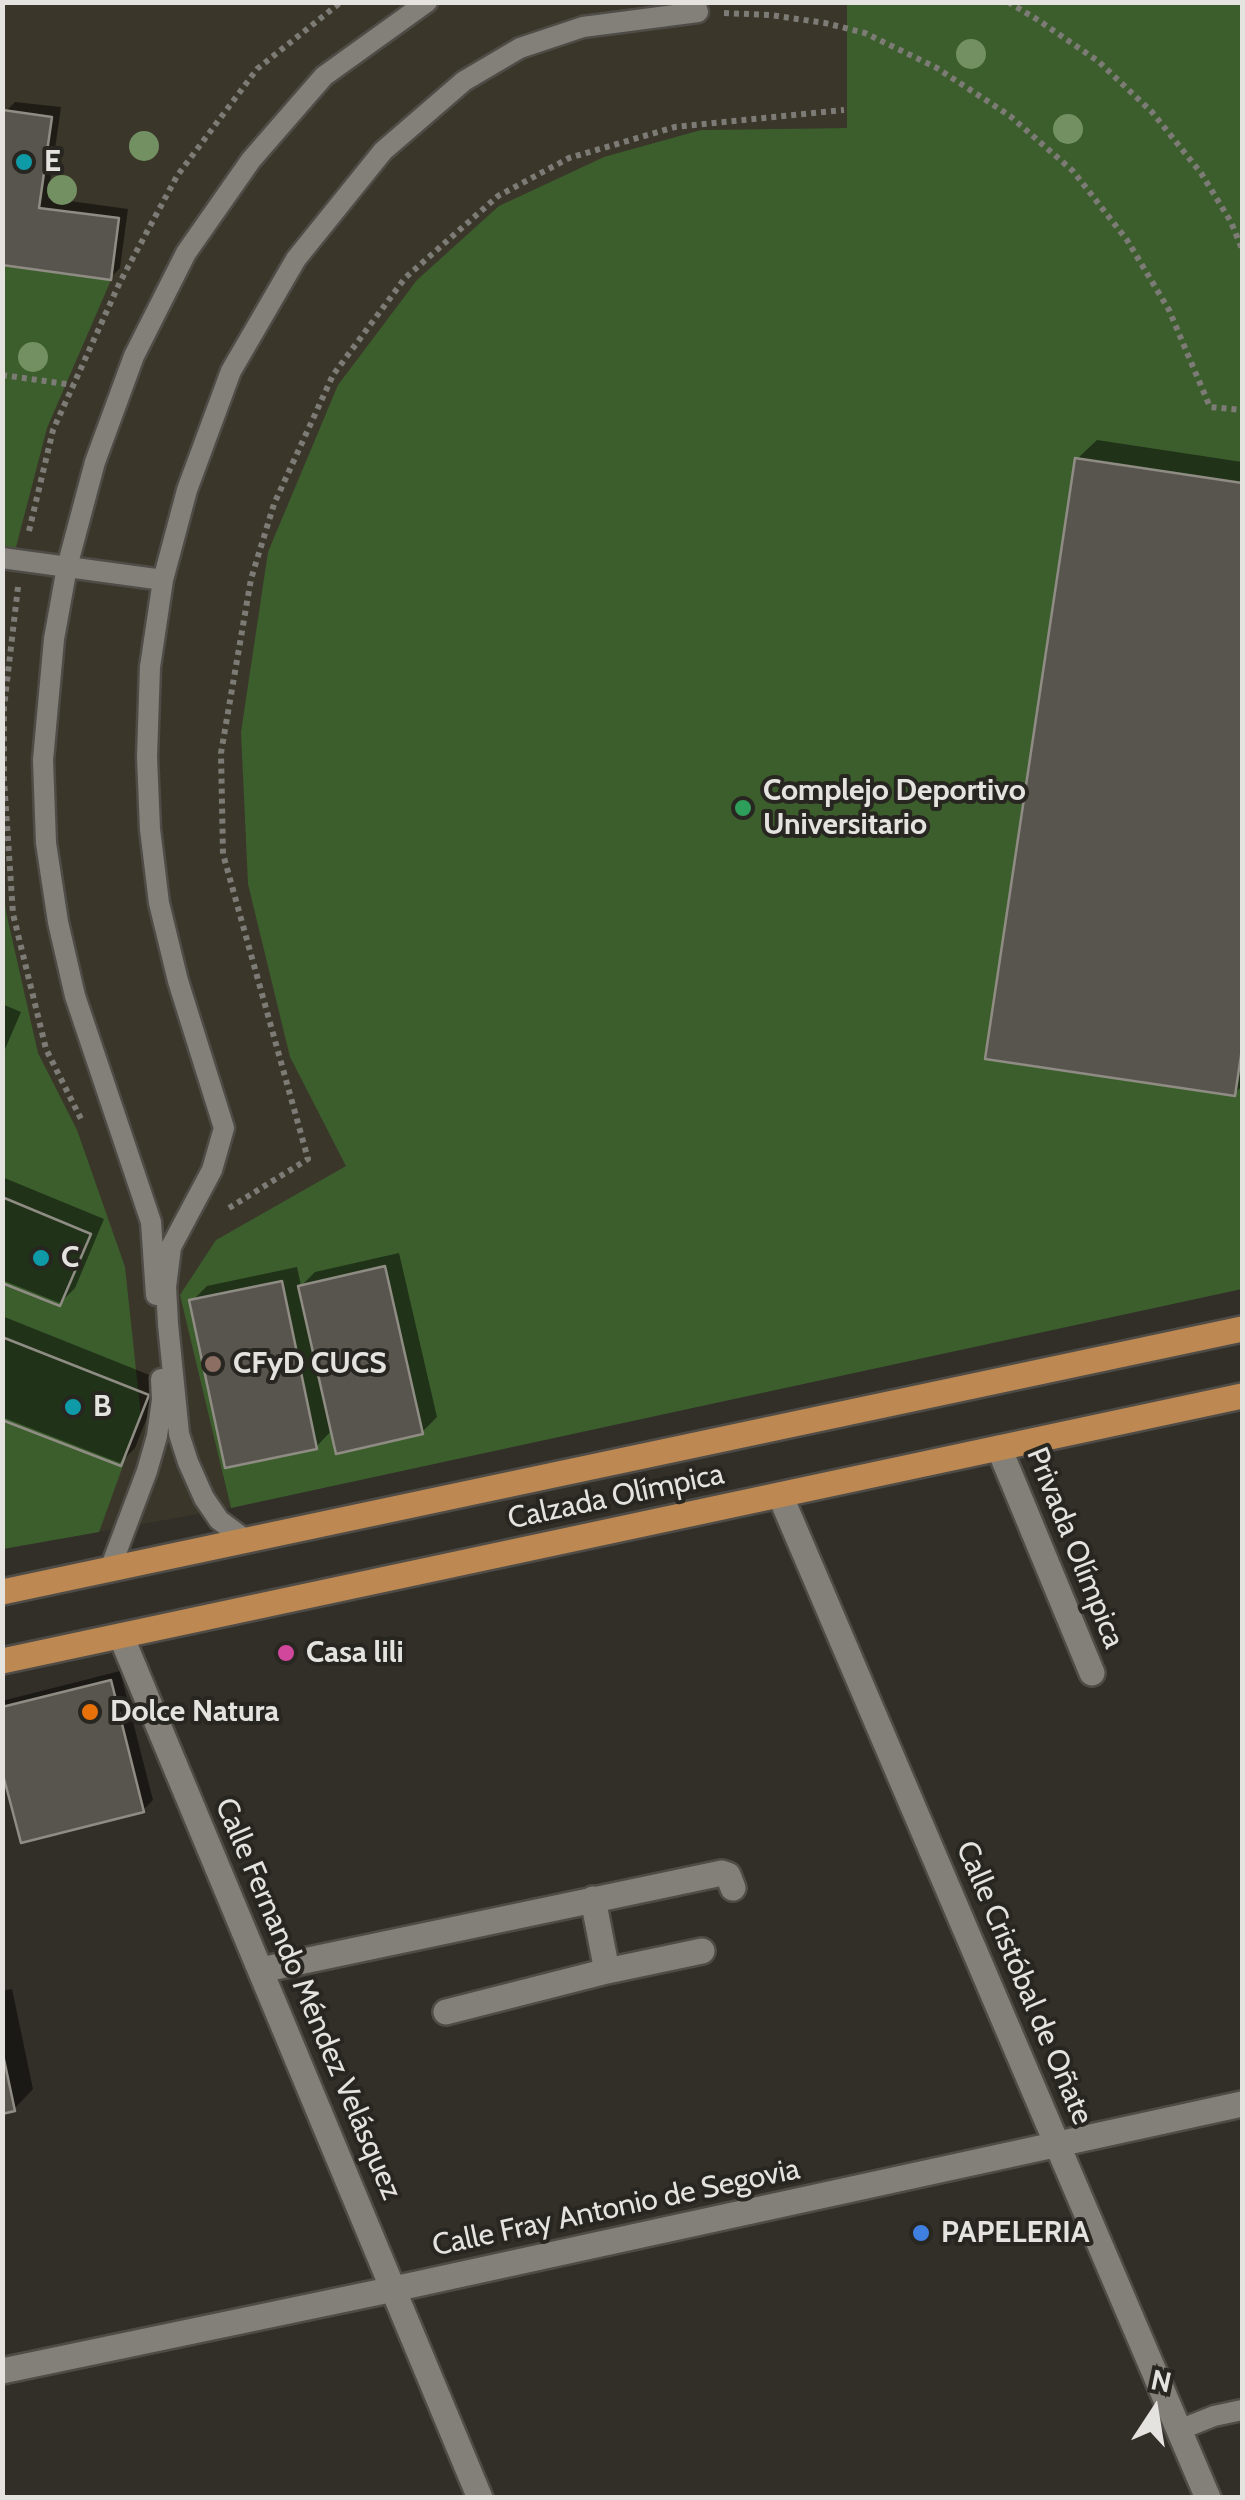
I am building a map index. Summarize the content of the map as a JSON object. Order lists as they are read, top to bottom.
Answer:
{
  "streets": {
    "main road": ["Calzada Olímpica"],
    "street": [
      "Privada Olímpica",
      "Calle Cristóbal de Oñate",
      "Calle Fernando Méndez Velásquez",
      "Calle Fray Antonio de Segovia"
    ]
  },
  "crossings": [
    ["Calzada Olímpica", "Privada Olímpica"],
    ["Calzada Olímpica", "Calle Cristóbal de Oñate"],
    ["Calzada Olímpica", "Calle Fernando Méndez Velásquez"],
    ["Calle Cristóbal de Oñate", "Calle Fray Antonio de Segovia"],
    ["Calle Fernando Méndez Velásquez", "Calle Fray Antonio de Segovia"]
  ],
  "places": [
    "E",
    "Complejo Deportivo Universitario",
    "C",
    "CFyD CUCS",
    "B",
    "Casa lili",
    "Dolce Natura",
    "PAPELERIA"
  ],
  "north": "top"
}
